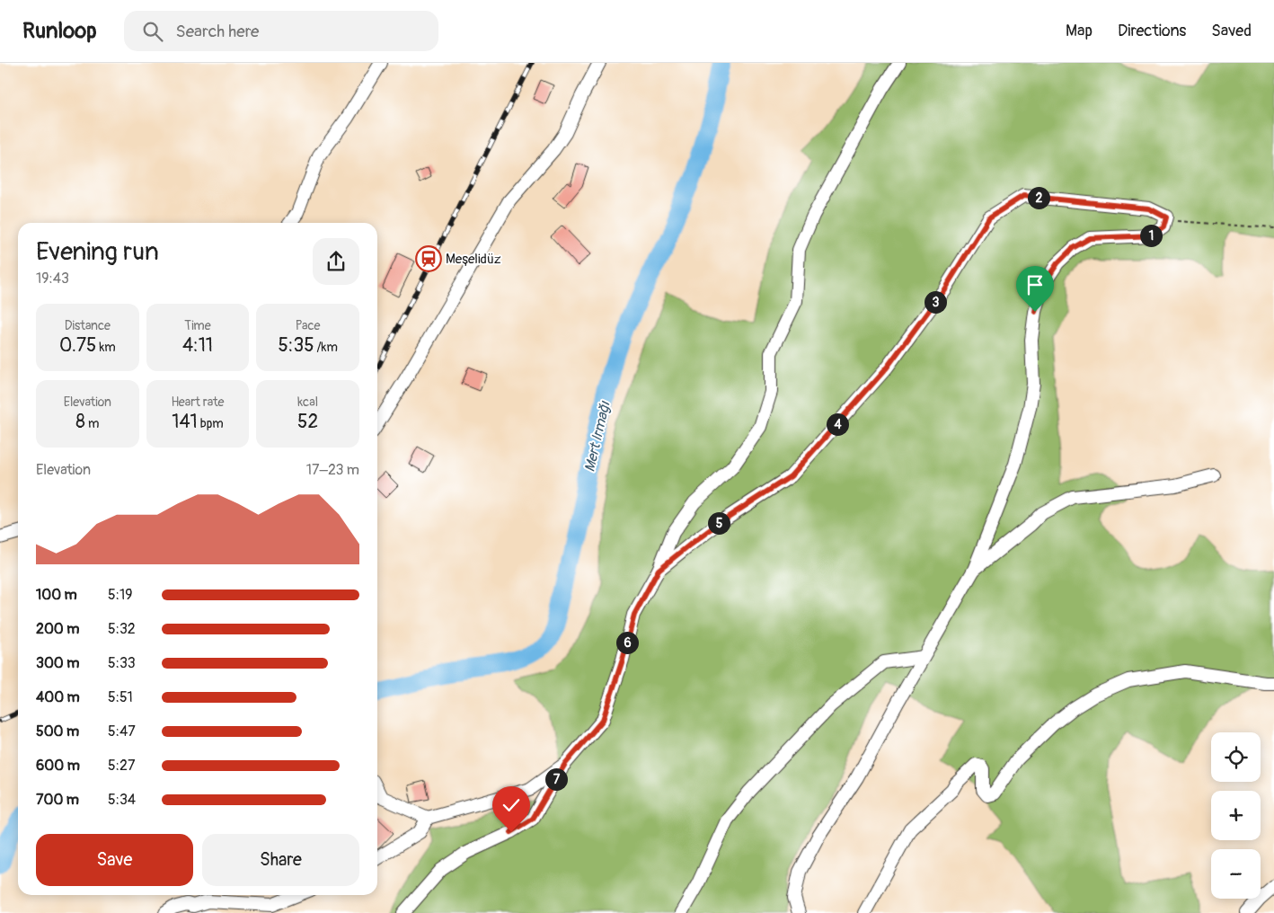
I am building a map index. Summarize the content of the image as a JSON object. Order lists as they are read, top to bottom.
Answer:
{
  "water": ["Mert Irmağı"],
  "places": {
    "station": ["Meşelidüz"]
  },
  "page": {
    "header": "Runloop",
    "search": "Search here",
    "nav": ["Map", "Directions", "Saved"],
    "pins": [
      "2",
      "1",
      "3",
      "4",
      "5",
      "6",
      "7"
    ],
    "heading": ["Evening run", "19:43"],
    "stats": [
      ["Distance", "0.75 km"],
      ["Time", "4:11"],
      ["Pace", "5:35 /km"],
      ["Elevation", "8 m"],
      ["Heart rate", "141 bpm"],
      ["kcal", "52"]
    ],
    "chart": ["Elevation", "17–23 m"],
    "list": [
      {
        "name": "100 m",
        "note": "5:19"
      },
      {
        "name": "200 m",
        "note": "5:32"
      },
      {
        "name": "300 m",
        "note": "5:33"
      },
      {
        "name": "400 m",
        "note": "5:51"
      },
      {
        "name": "500 m",
        "note": "5:47"
      },
      {
        "name": "600 m",
        "note": "5:27"
      },
      {
        "name": "700 m",
        "note": "5:34"
      }
    ],
    "map_buttons": ["+", "−"],
    "buttons": ["Save", "Share"]
  }
}
